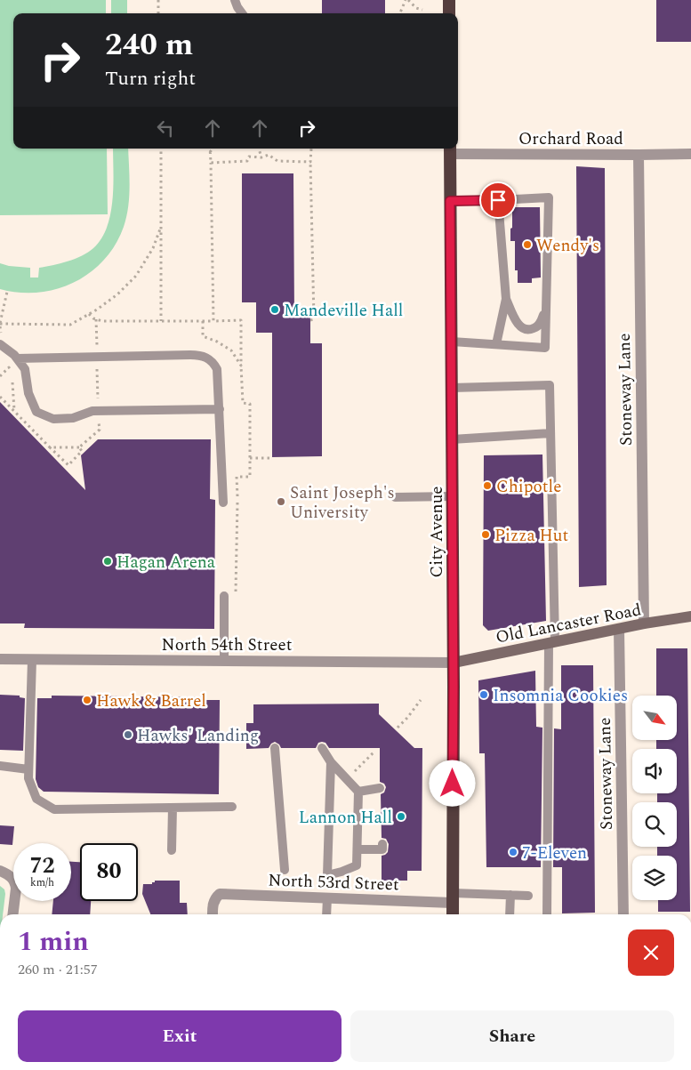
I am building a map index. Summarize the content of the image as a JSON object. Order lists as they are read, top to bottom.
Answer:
{
  "streets": {
    "highway": ["City Avenue"],
    "main road": ["Old Lancaster Road"],
    "street": [
      "Orchard Road",
      "Stoneway Lane",
      "North 54th Street",
      "North 53rd Street"
    ]
  },
  "crossings": [
    ["Orchard Road", "Stoneway Lane"],
    ["Orchard Road", "City Avenue"],
    ["Stoneway Lane", "Old Lancaster Road"],
    ["City Avenue", "Old Lancaster Road"],
    ["City Avenue", "North 54th Street"],
    ["City Avenue", "North 53rd Street"],
    ["Old Lancaster Road", "North 54th Street"]
  ],
  "places": [
    "Wendy's",
    "Mandeville Hall",
    "Chipotle",
    "Saint Joseph's University",
    "Pizza Hut",
    "Hagan Arena",
    "Insomnia Cookies",
    "Hawk & Barrel",
    "Hawks' Landing",
    "Lannon Hall",
    "7-Eleven"
  ],
  "north": "bottom right",
  "page": {
    "turn": ["240 m", "Turn right"],
    "speed": "72 km/h",
    "limit": "80",
    "heading": ["1 min", "260 m · 21:57"],
    "buttons": ["Exit", "Share"]
  }
}
